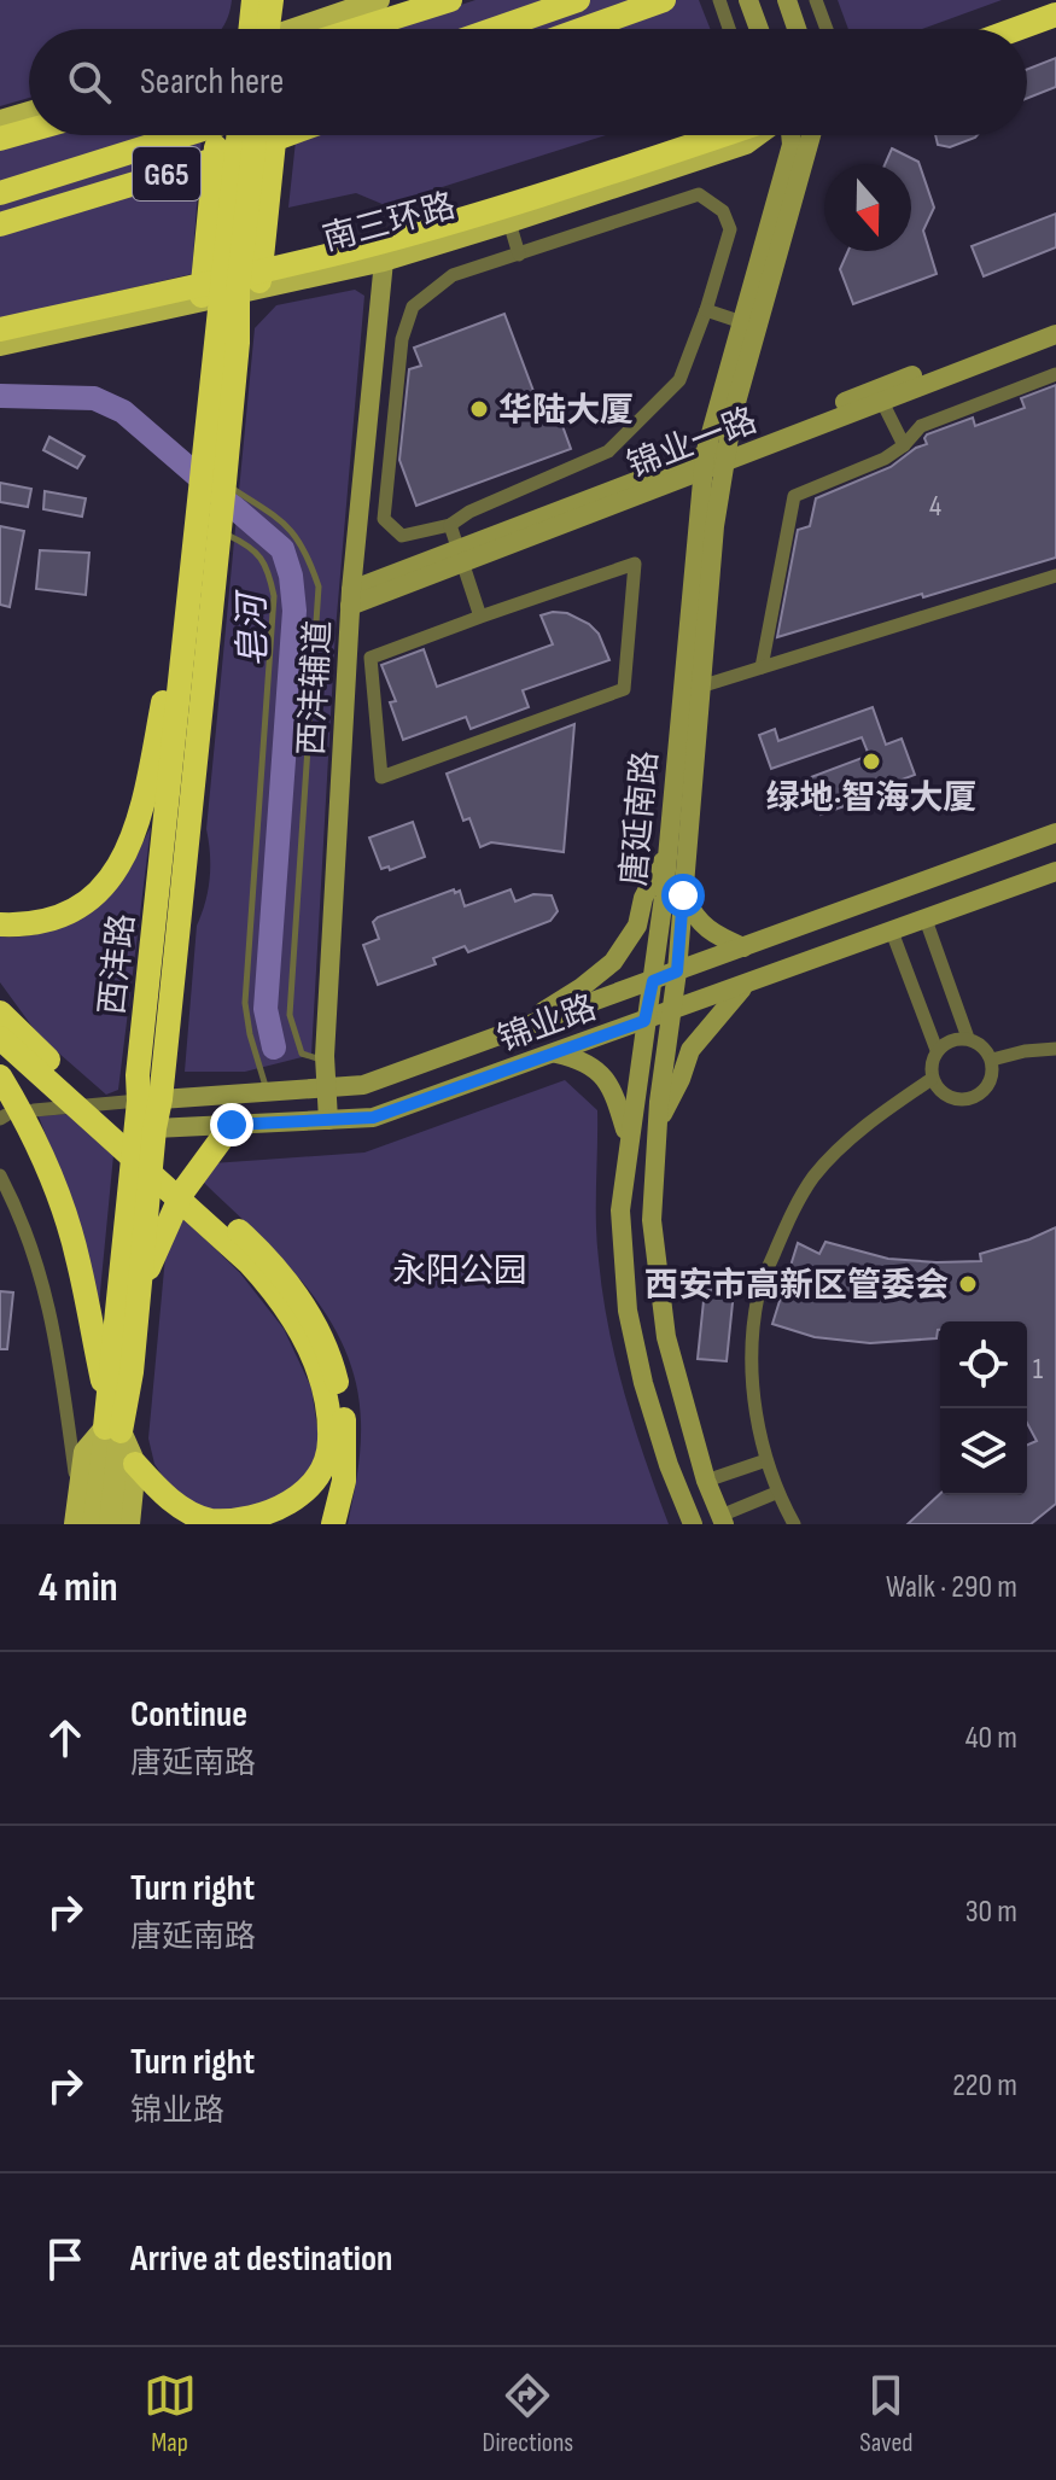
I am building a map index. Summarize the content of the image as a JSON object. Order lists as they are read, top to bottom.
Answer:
{
  "streets": {
    "highway": ["G65", "南三环路", "西沣路"],
    "main road": [
      "锦业一路",
      "西沣辅道",
      "唐延南路",
      "锦业路"
    ]
  },
  "crossings": [
    ["南三环路", "西沣辅道"],
    ["南三环路", "西沣路"],
    ["锦业一路", "西沣辅道"],
    ["锦业一路", "唐延南路"],
    ["西沣辅道", "锦业路"],
    ["唐延南路", "锦业路"],
    ["西沣路", "锦业路"]
  ],
  "water": ["皂河"],
  "parks": ["永阳公园"],
  "places": ["华陆大厦", "绿地·智海大厦", "西安市高新区管委会"],
  "house_numbers": ["4", "1"],
  "north": "bottom",
  "page": {
    "search": "Search here",
    "heading": ["4 min", "Walk · 290 m"],
    "list": [
      ["Continue", "唐延南路", "40 m"],
      ["Turn right", "唐延南路", "30 m"],
      ["Turn right", "锦业路", "220 m"],
      "Arrive at destination"
    ],
    "nav": ["Map", "Directions", "Saved"]
  }
}
